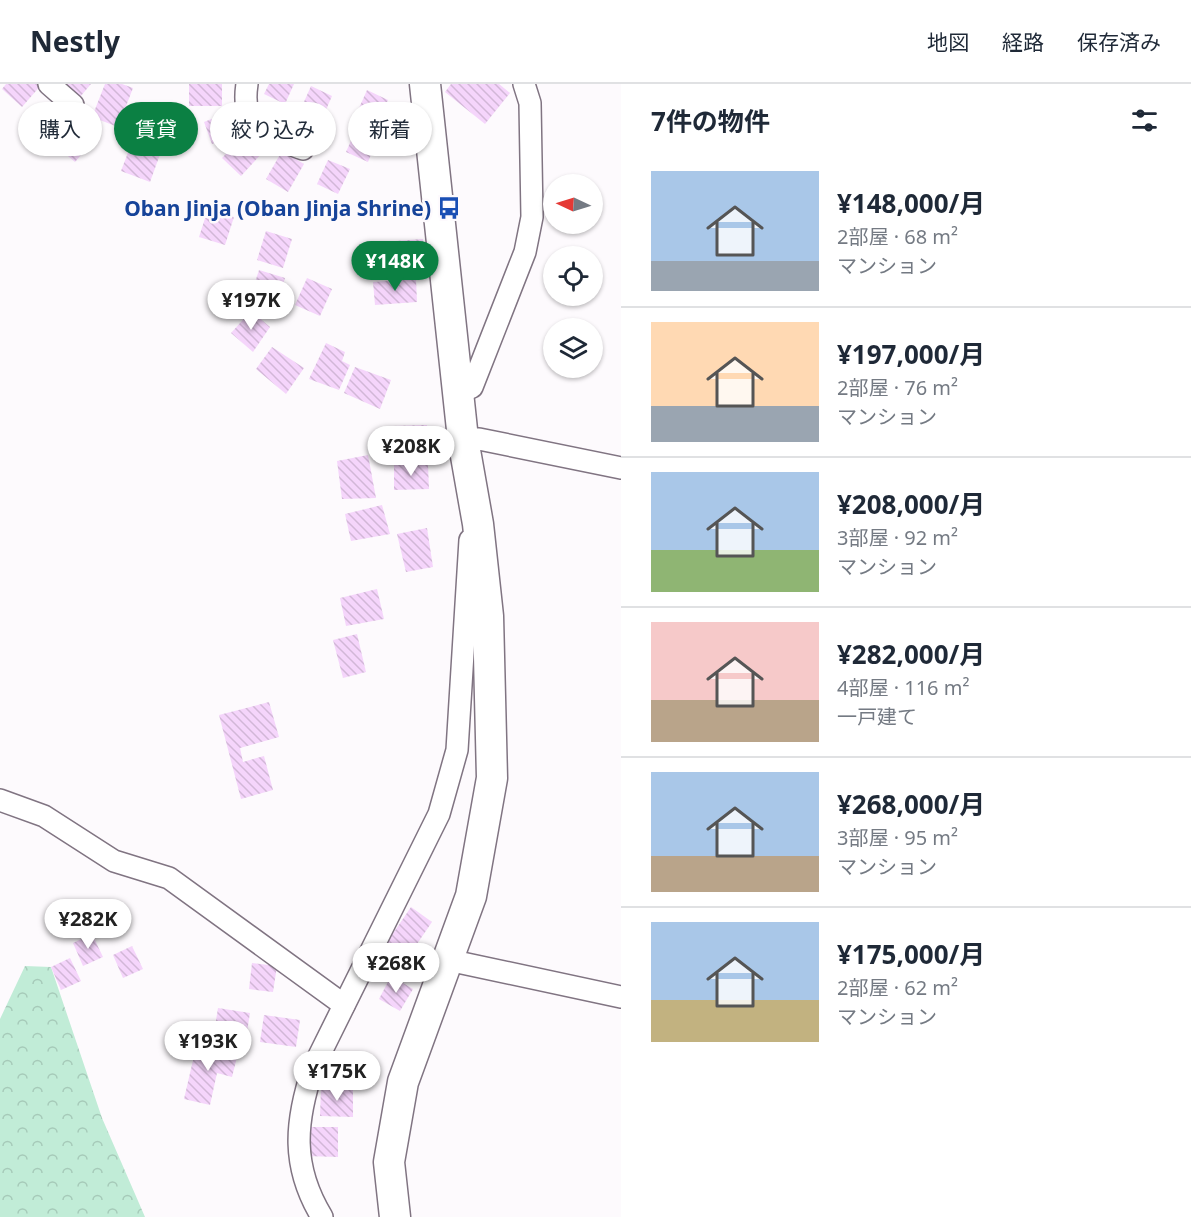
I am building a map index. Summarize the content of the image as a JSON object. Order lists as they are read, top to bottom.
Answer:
{
  "places": {
    "bus stop": ["Oban Jinja (Oban Jinja Shrine)"]
  },
  "north": "left",
  "page": {
    "header": "Nestly",
    "nav": ["地図", "経路", "保存済み"],
    "heading": "7件の物件",
    "chip": [
      "購入",
      "賃貸",
      "絞り込み",
      "新着"
    ],
    "list": [
      {
        "name": "¥148,000/月",
        "note": "2部屋 · 68 m² · マンション"
      },
      {
        "name": "¥197,000/月",
        "note": "2部屋 · 76 m² · マンション"
      },
      {
        "name": "¥208,000/月",
        "note": "3部屋 · 92 m² · マンション"
      },
      {
        "name": "¥282,000/月",
        "note": "4部屋 · 116 m² · 一戸建て"
      },
      {
        "name": "¥268,000/月",
        "note": "3部屋 · 95 m² · マンション"
      },
      {
        "name": "¥175,000/月",
        "note": "2部屋 · 62 m² · マンション"
      }
    ],
    "price": [
      "¥148K",
      "¥197K",
      "¥208K",
      "¥282K",
      "¥268K",
      "¥193K",
      "¥175K"
    ]
  }
}
